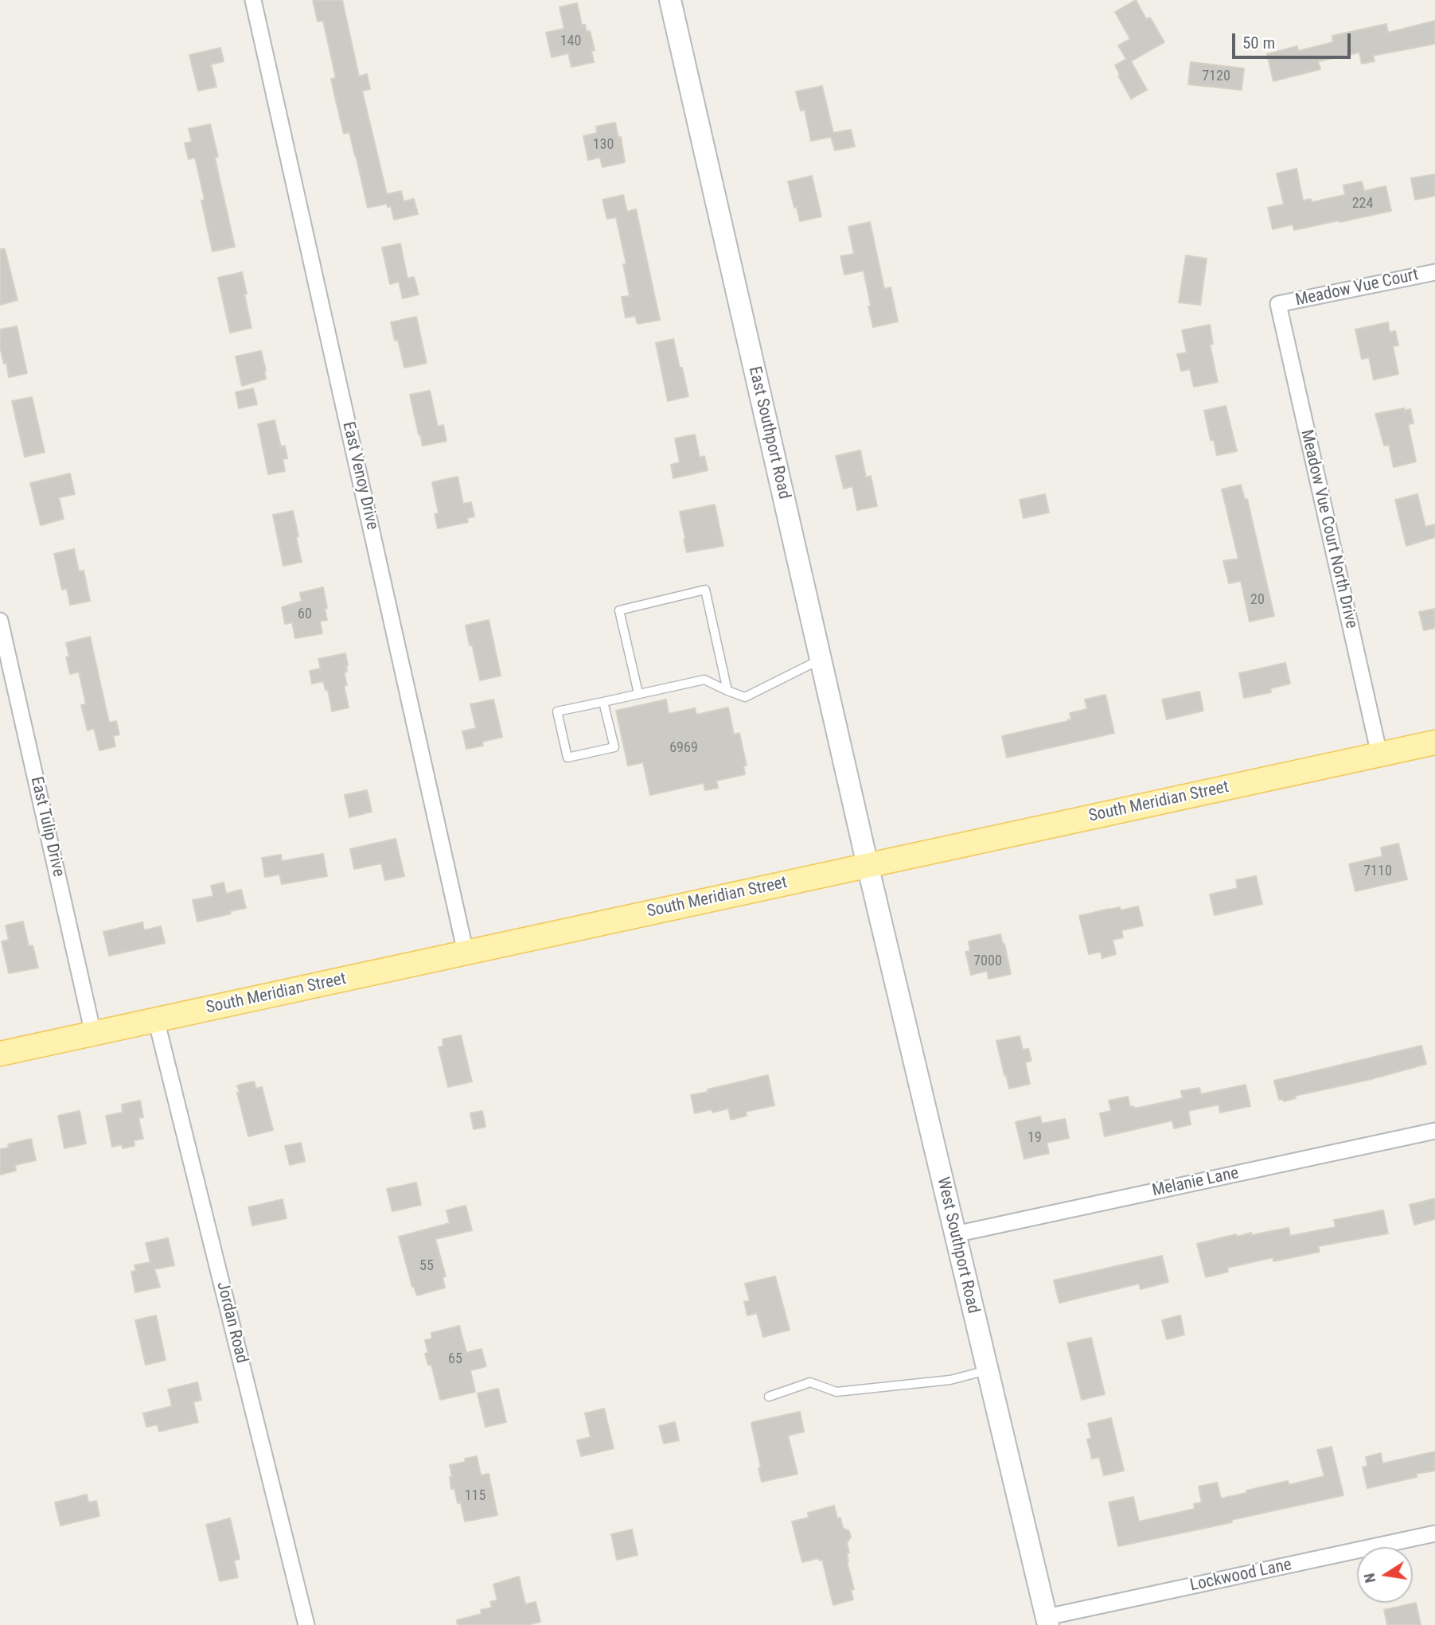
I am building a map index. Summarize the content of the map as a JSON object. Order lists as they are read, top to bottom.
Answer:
{
  "streets": {
    "main road": ["East Southport Road", "South Meridian Street", "West Southport Road"],
    "street": [
      "Meadow Vue Court",
      "East Venoy Drive",
      "Meadow Vue Court North Drive",
      "East Tulip Drive",
      "Melanie Lane",
      "Jordan Road",
      "Lockwood Lane"
    ]
  },
  "crossings": [
    ["Meadow Vue Court", "Meadow Vue Court North Drive"],
    ["East Southport Road", "South Meridian Street"],
    ["East Southport Road", "West Southport Road"],
    ["East Venoy Drive", "South Meridian Street"],
    ["Meadow Vue Court North Drive", "South Meridian Street"],
    ["South Meridian Street", "East Tulip Drive"],
    ["South Meridian Street", "West Southport Road"],
    ["South Meridian Street", "Jordan Road"],
    ["Melanie Lane", "West Southport Road"],
    ["West Southport Road", "Lockwood Lane"]
  ],
  "house_numbers": [
    "140",
    "7120",
    "130",
    "224",
    "20",
    "60",
    "6969",
    "7110",
    "7000",
    "19",
    "55",
    "65",
    "115"
  ],
  "scale_bar": "50 m",
  "north": "left"
}
